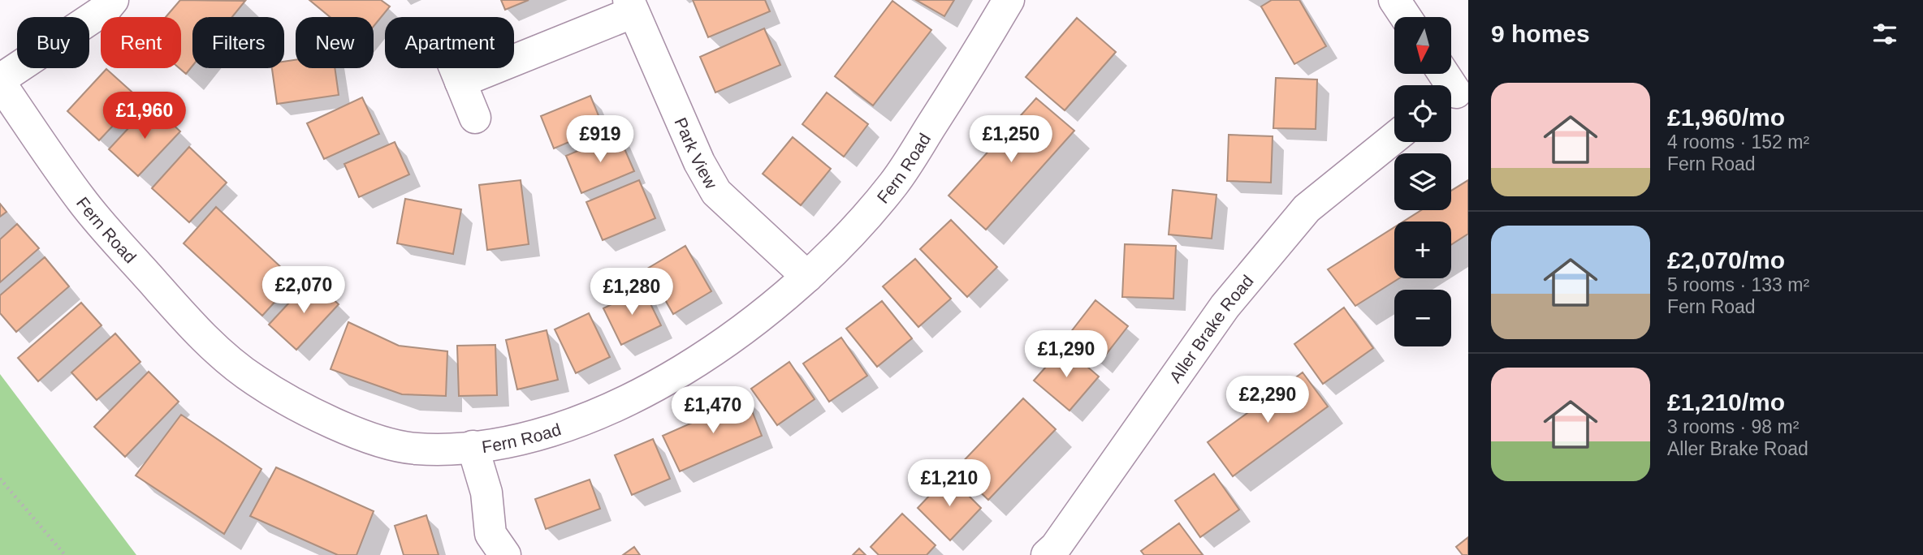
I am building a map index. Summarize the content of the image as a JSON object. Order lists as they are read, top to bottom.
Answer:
{
  "streets": {
    "street": ["Park View", "Fern Road", "Aller Brake Road"]
  },
  "crossings": [
    ["Park View", "Fern Road"]
  ],
  "north": "bottom",
  "page": {
    "heading": "9 homes",
    "map_buttons": ["+", "−"],
    "chip": [
      "Buy",
      "Rent",
      "Filters",
      "New",
      "Apartment"
    ],
    "list": [
      {
        "name": "£1,960/mo",
        "note": "4 rooms · 152 m² · Fern Road"
      },
      {
        "name": "£2,070/mo",
        "note": "5 rooms · 133 m² · Fern Road"
      },
      {
        "name": "£1,210/mo",
        "note": "3 rooms · 98 m² · Aller Brake Road"
      }
    ],
    "price": [
      "£1,960",
      "£919",
      "£1,250",
      "£2,070",
      "£1,280",
      "£1,290",
      "£2,290",
      "£1,470",
      "£1,210"
    ]
  }
}
